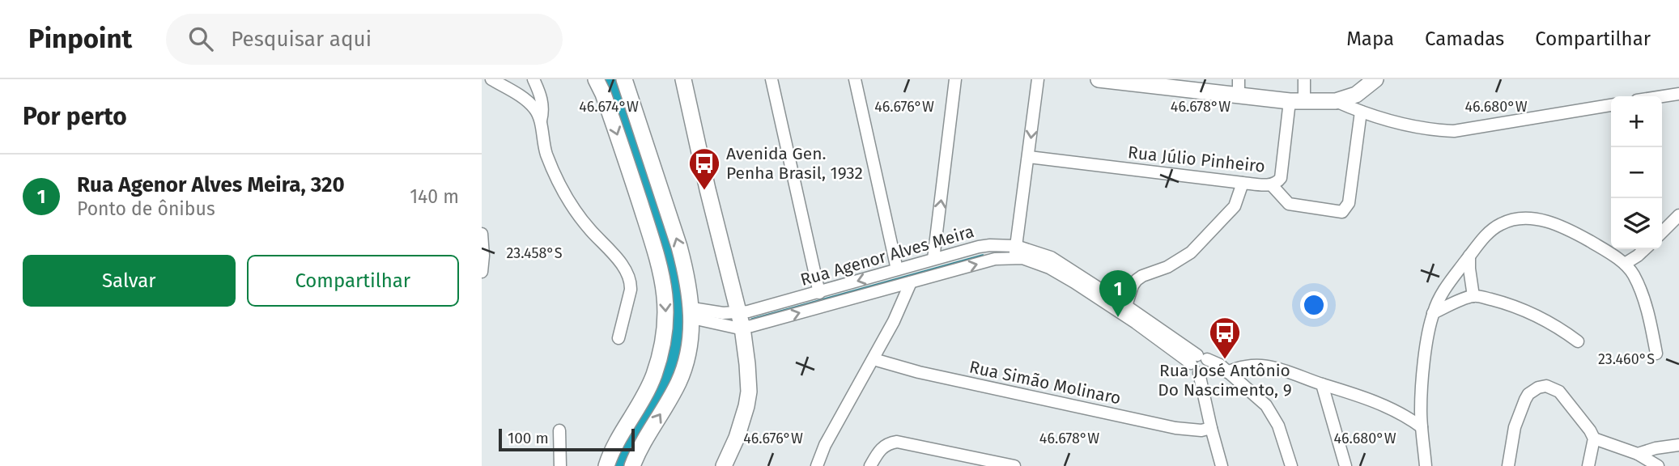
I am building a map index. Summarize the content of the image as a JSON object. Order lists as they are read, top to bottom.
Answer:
{
  "streets": {
    "street": ["Rua Júlio Pinheiro", "Rua Agenor Alves Meira", "Rua Simão Molinaro"]
  },
  "places": {
    "bus stop": ["Avenida Gen. Penha Brasil, 1932", "Rua José Antônio Do Nascimento, 9"]
  },
  "scale_bar": "100 m",
  "page": {
    "header": "Pinpoint",
    "search": "Pesquisar aqui",
    "nav": ["Mapa", "Camadas", "Compartilhar"],
    "heading": "Por perto",
    "map_buttons": ["+", "−"],
    "list": [
      {
        "mark": "1",
        "name": "Rua Agenor Alves Meira, 320",
        "note": "Ponto de ônibus",
        "value": "140 m"
      }
    ],
    "buttons": ["Salvar", "Compartilhar"],
    "pins": "1",
    "scale": "100 m"
  },
  "coordinates": [
    "46.674°W",
    "46.676°W",
    "46.678°W",
    "46.680°W",
    "23.458°S",
    "23.460°S"
  ]
}
